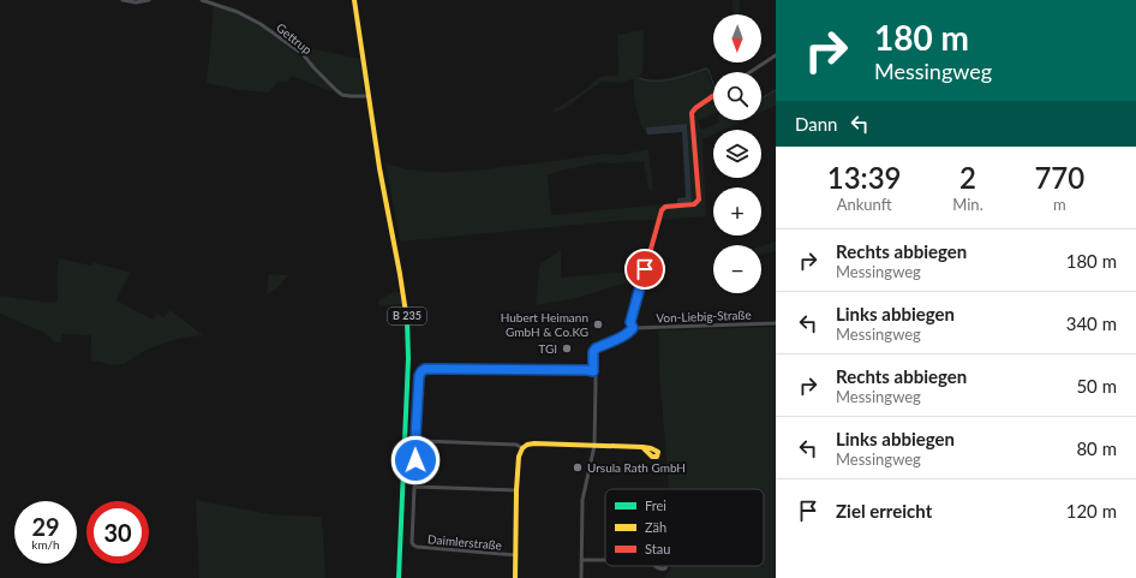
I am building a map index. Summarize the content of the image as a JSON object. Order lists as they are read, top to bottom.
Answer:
{
  "streets": {
    "street": [
      "Gettrup",
      "B 235",
      "Von-Liebig-Straße",
      "Daimlerstraße"
    ]
  },
  "crossings": [
    ["Gettrup", "B 235"]
  ],
  "places": ["Hubert Heimann GmbH & Co.KG", "TGI", "Ursula Rath GmbH"],
  "legend": ["Frei", "Zäh", "Stau"],
  "north": "bottom",
  "page": {
    "turn": ["180 m", "Messingweg"],
    "map_buttons": ["+", "−"],
    "then": "Dann",
    "eta": [
      "13:39",
      "Ankunft",
      "2",
      "Min.",
      "770",
      "m"
    ],
    "list": [
      {
        "name": "Rechts abbiegen",
        "note": "Messingweg",
        "value": "180 m"
      },
      {
        "name": "Links abbiegen",
        "note": "Messingweg",
        "value": "340 m"
      },
      {
        "name": "Rechts abbiegen",
        "note": "Messingweg",
        "value": "50 m"
      },
      {
        "name": "Links abbiegen",
        "note": "Messingweg",
        "value": "80 m"
      },
      {
        "name": "Ziel erreicht",
        "value": "120 m"
      }
    ],
    "speed": "29 km/h",
    "limit": "30"
  }
}
